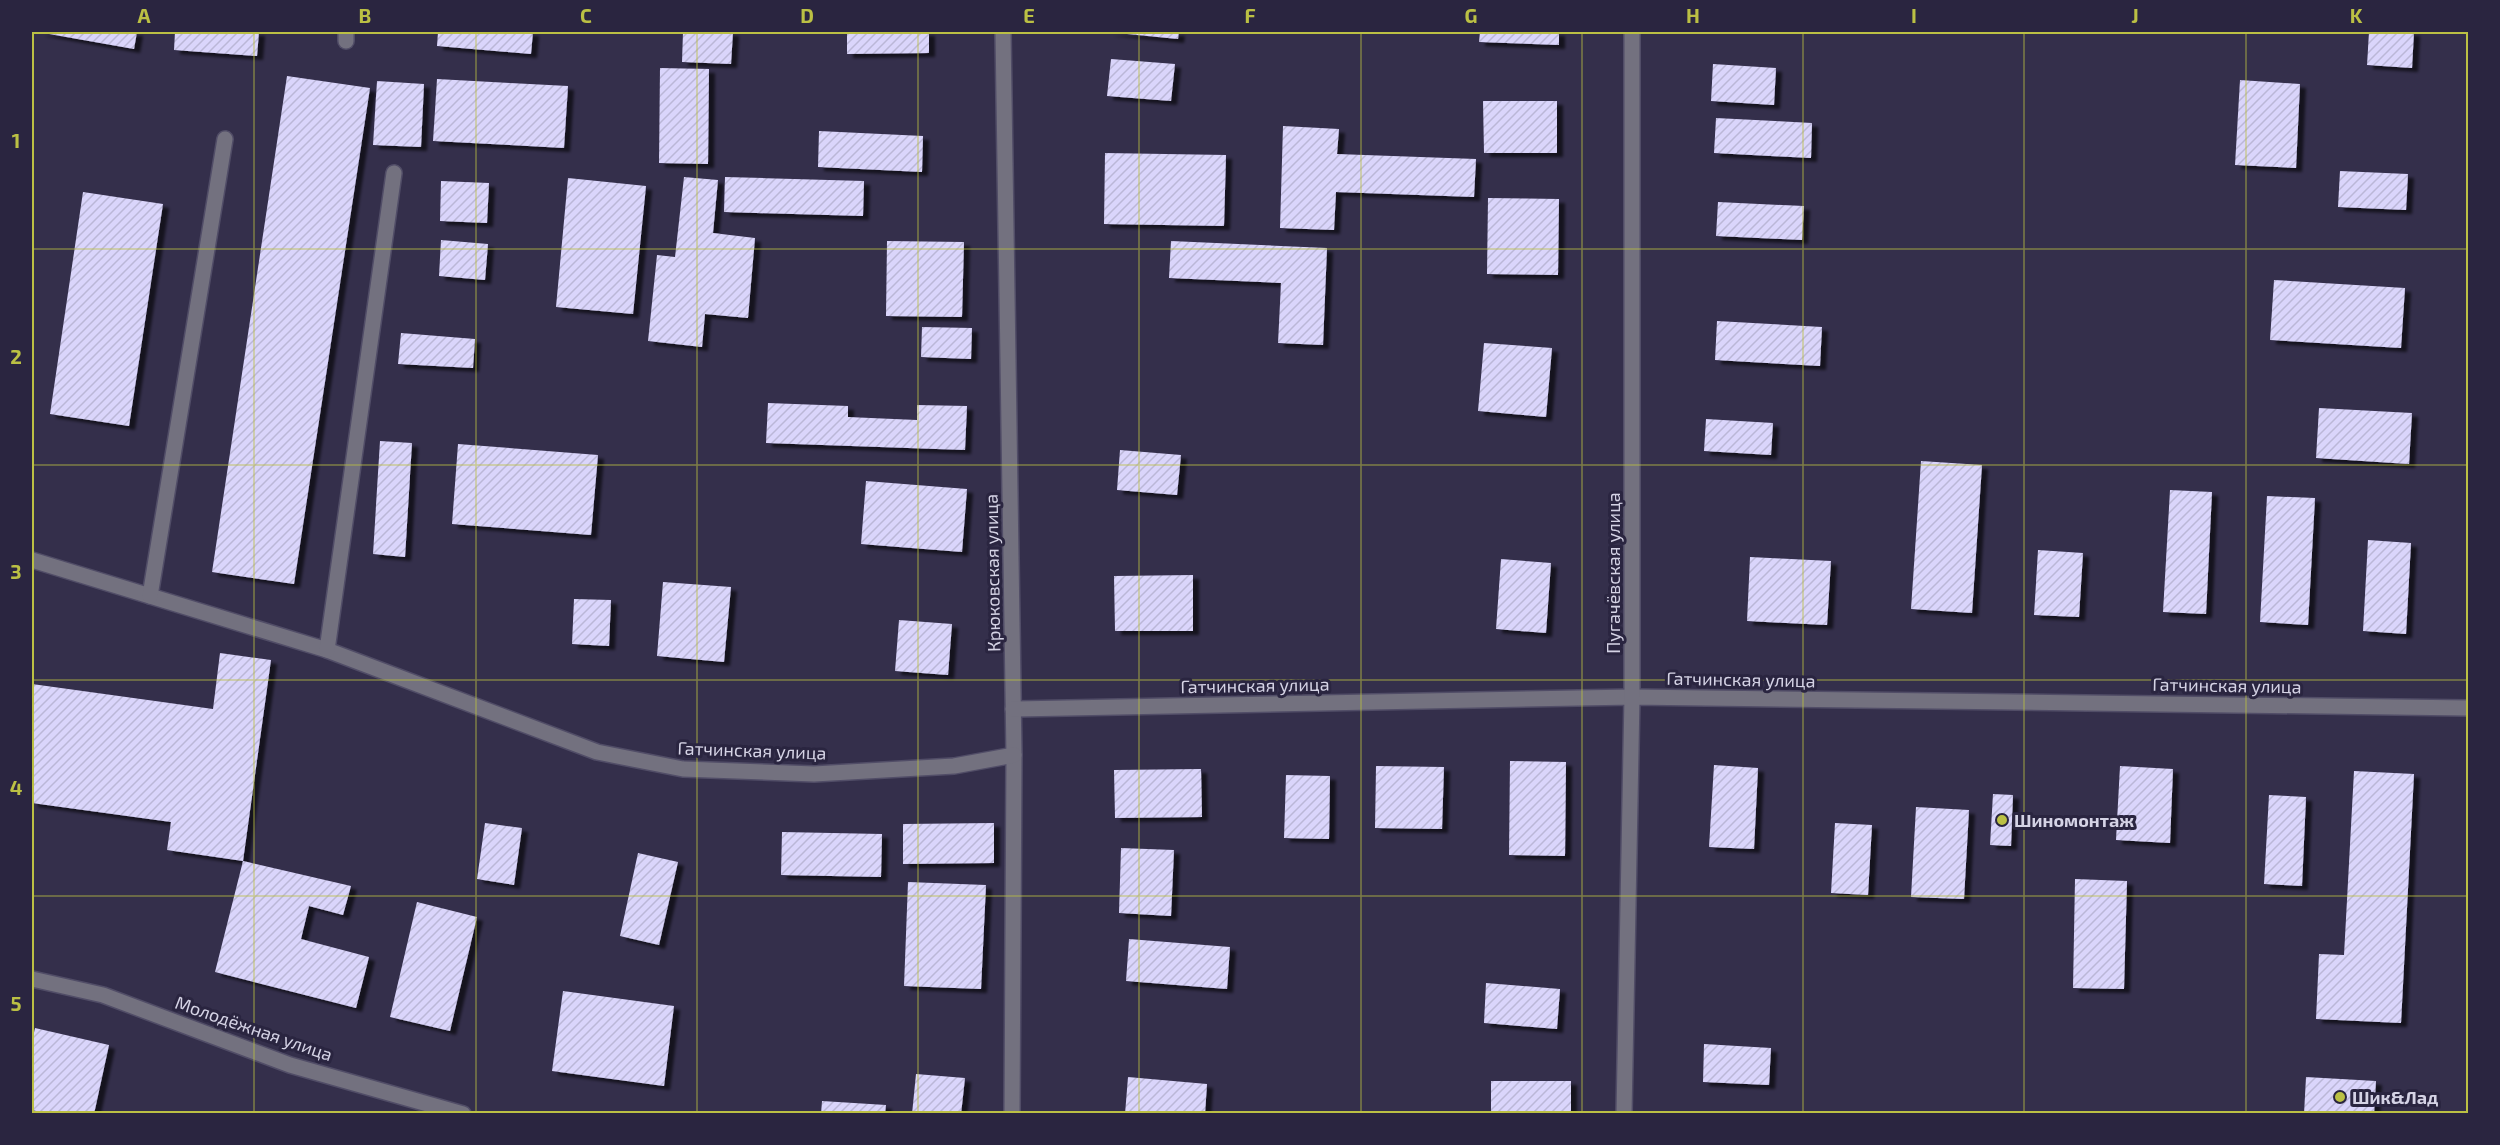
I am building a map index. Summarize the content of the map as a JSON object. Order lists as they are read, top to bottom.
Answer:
{
  "streets": {
    "street": [
      "Крюковская улица",
      "Пугачёвская улица",
      "Гатчинская улица",
      "Молодёжная улица"
    ]
  },
  "crossings": [
    ["Крюковская улица", "Гатчинская улица"],
    ["Пугачёвская улица", "Гатчинская улица"]
  ],
  "places": ["Шиномонтаж", "Шик&Лад"],
  "grid": {
    "columns": [
      "A",
      "B",
      "C",
      "D",
      "E",
      "F",
      "G",
      "H",
      "I",
      "J",
      "K"
    ],
    "rows": [
      "1",
      "2",
      "3",
      "4",
      "5"
    ]
  }
}
